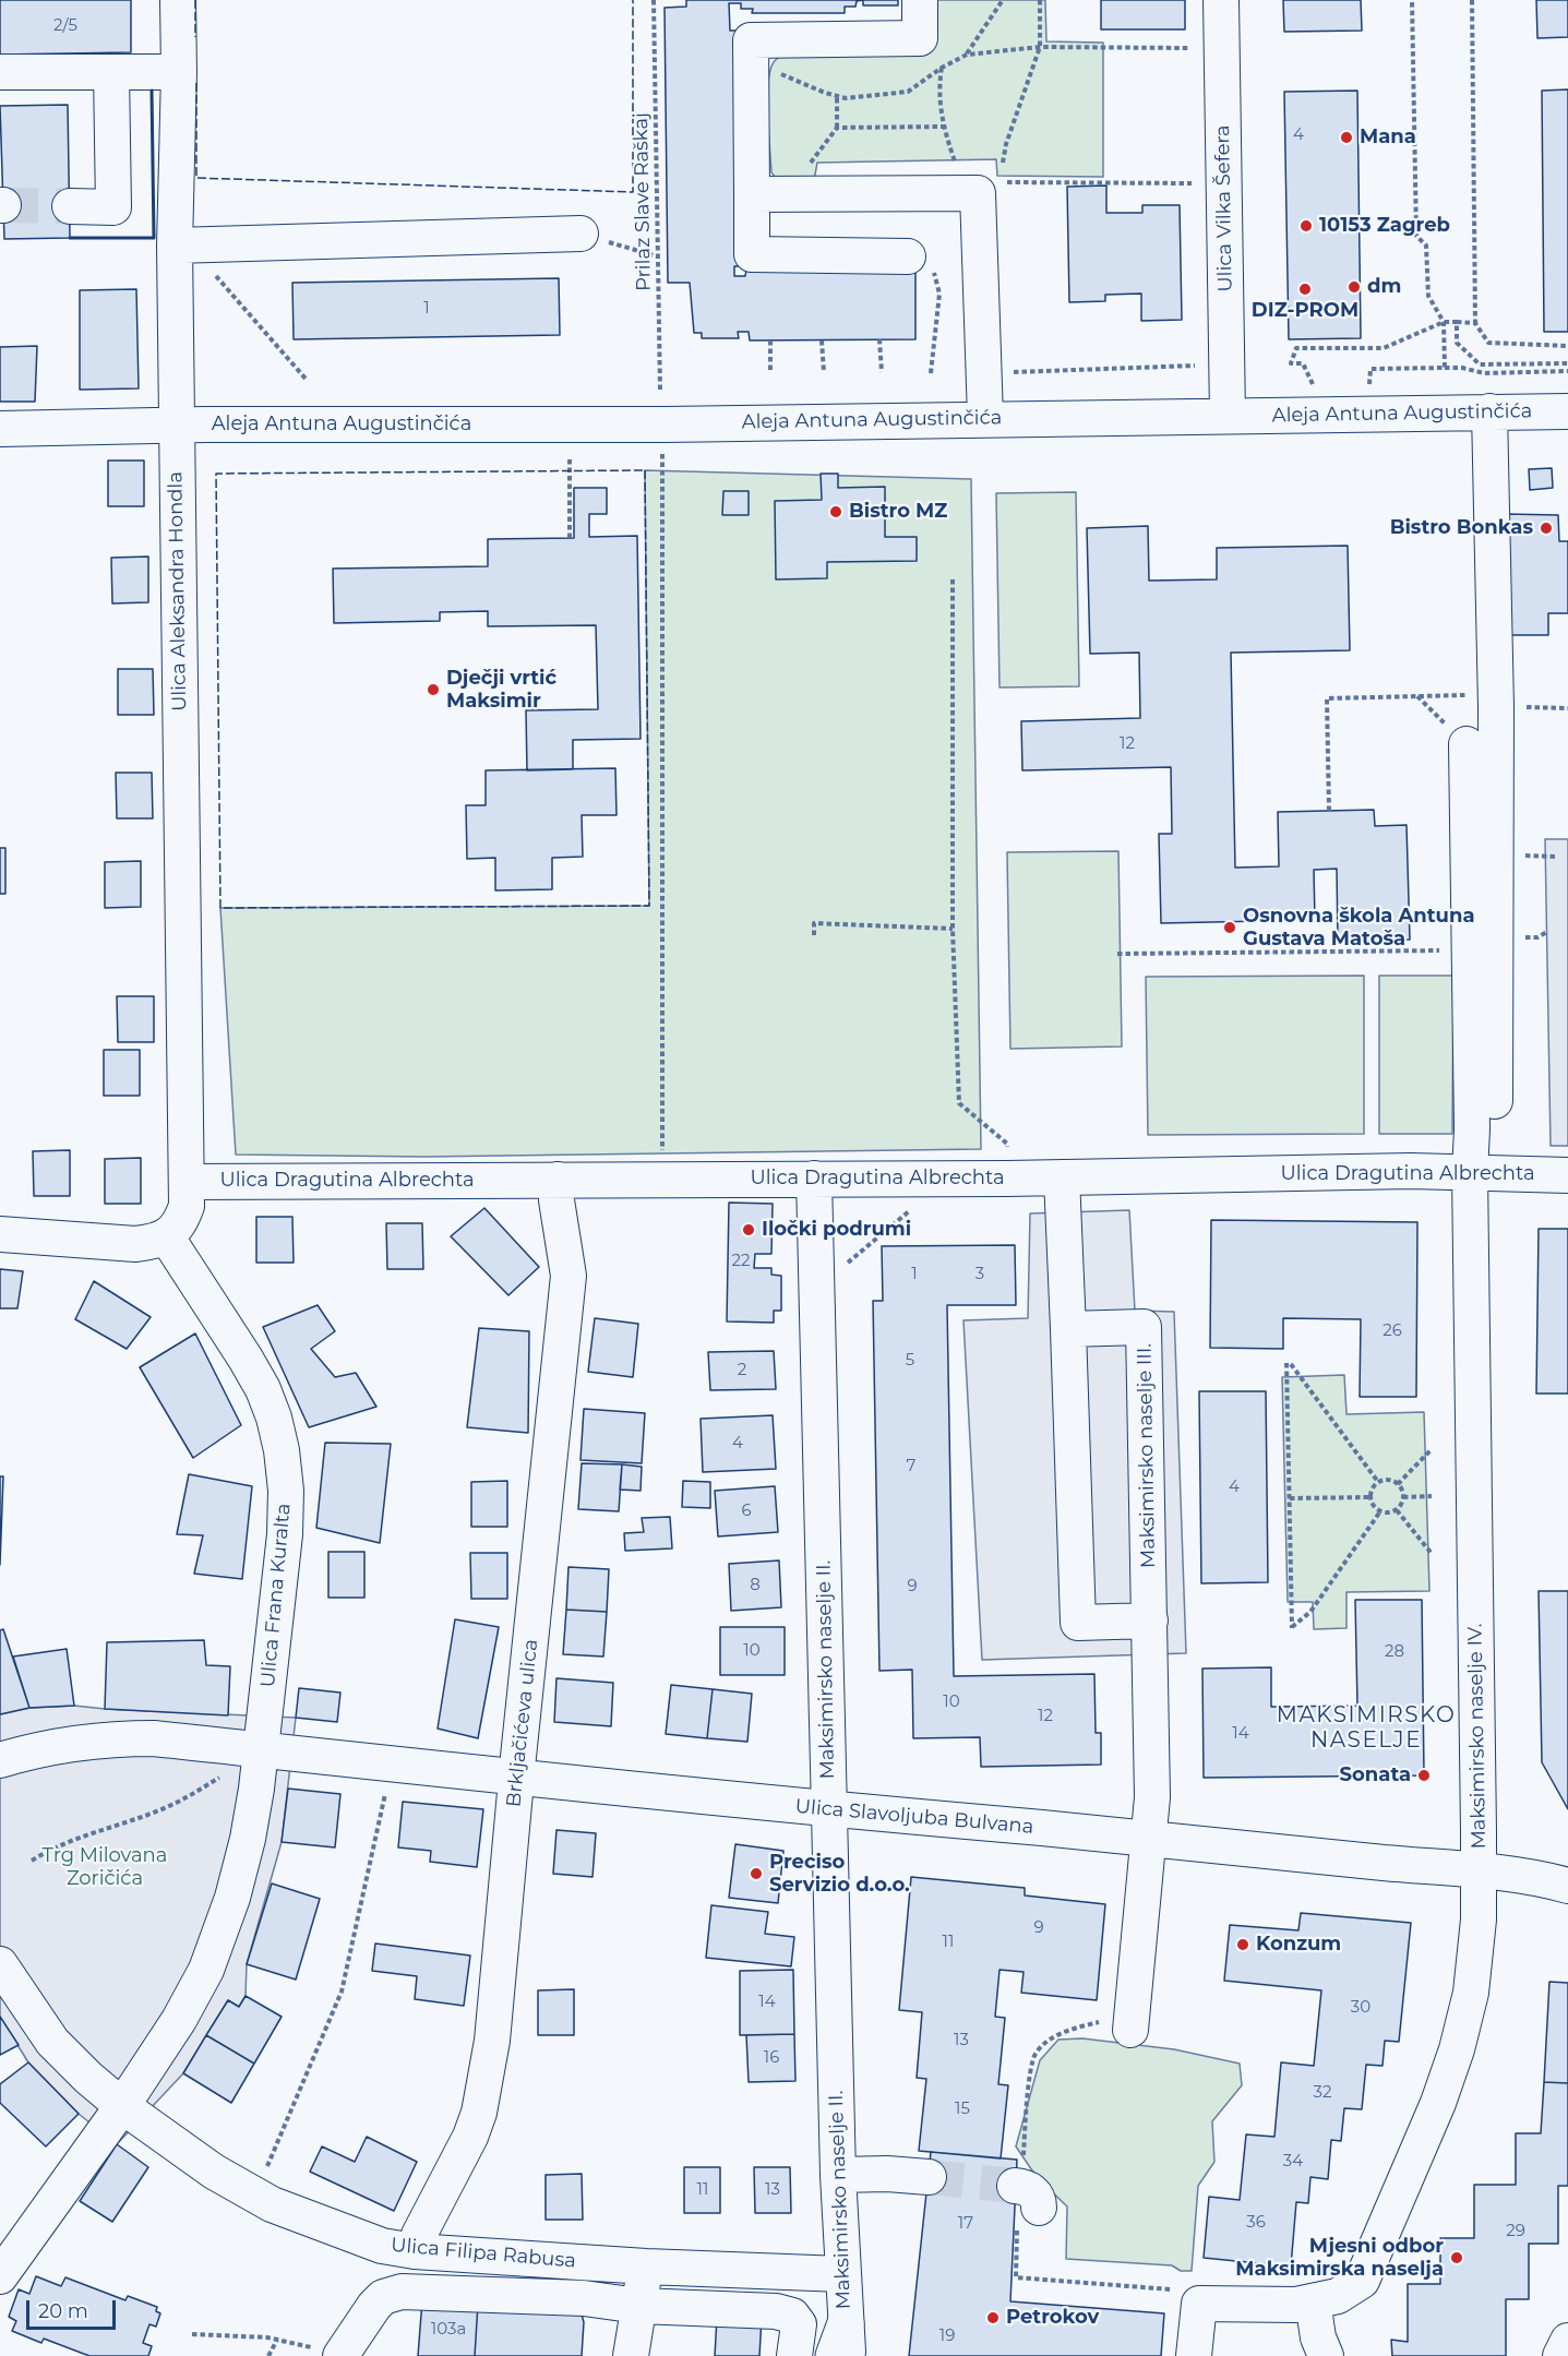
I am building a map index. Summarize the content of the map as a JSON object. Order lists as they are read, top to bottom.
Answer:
{
  "streets": {
    "street": [
      "Ulica Vilka Šefera",
      "Aleja Antuna Augustinčića",
      "Ulica Aleksandra Hondla",
      "Ulica Dragutina Albrechta",
      "Maksimirsko naselje III.",
      "Ulica Frana Kuralta",
      "Maksimirsko naselje II.",
      "Brkljačićeva ulica",
      "Maksimirsko naselje IV.",
      "Ulica Slavoljuba Bulvana",
      "Ulica Filipa Rabusa"
    ],
    "path": ["Prilaz Slave Raškaj"]
  },
  "crossings": [
    ["Ulica Vilka Šefera", "Aleja Antuna Augustinčića"],
    ["Aleja Antuna Augustinčića", "Ulica Aleksandra Hondla"],
    ["Ulica Aleksandra Hondla", "Ulica Dragutina Albrechta"],
    ["Ulica Aleksandra Hondla", "Ulica Frana Kuralta"],
    ["Ulica Dragutina Albrechta", "Maksimirsko naselje II."],
    ["Ulica Dragutina Albrechta", "Brkljačićeva ulica"],
    ["Ulica Dragutina Albrechta", "Maksimirsko naselje IV."],
    ["Maksimirsko naselje III.", "Ulica Slavoljuba Bulvana"],
    ["Ulica Frana Kuralta", "Ulica Slavoljuba Bulvana"],
    ["Maksimirsko naselje II.", "Ulica Slavoljuba Bulvana"],
    ["Maksimirsko naselje II.", "Ulica Filipa Rabusa"],
    ["Brkljačićeva ulica", "Ulica Slavoljuba Bulvana"],
    ["Brkljačićeva ulica", "Ulica Filipa Rabusa"],
    ["Maksimirsko naselje IV.", "Ulica Slavoljuba Bulvana"]
  ],
  "districts": ["MAKSIMIRSKO NASELJE"],
  "parks": ["Trg Milovana Zoričića"],
  "places": [
    "Mana",
    "10153 Zagreb",
    "dm",
    "DIZ-PROM",
    "Bistro MZ",
    "Bistro Bonkas",
    "Dječji vrtić Maksimir",
    "Osnovna škola Antuna Gustava Matoša",
    "Iločki podrumi",
    "Sonata",
    "Preciso Servizio d.o.o.",
    "Konzum",
    "Mjesni odbor Maksimirska naselja",
    "Petrokov"
  ],
  "house_numbers": [
    "2/5",
    "4",
    "1",
    "12",
    "22",
    "1",
    "3",
    "26",
    "5",
    "2",
    "4",
    "7",
    "4",
    "6",
    "8",
    "9",
    "10",
    "28",
    "10",
    "12",
    "14",
    "9",
    "11",
    "14",
    "30",
    "13",
    "16",
    "32",
    "15",
    "34",
    "11",
    "13",
    "36",
    "17",
    "29",
    "103a",
    "19"
  ],
  "scale_bar": "20 m"
}
